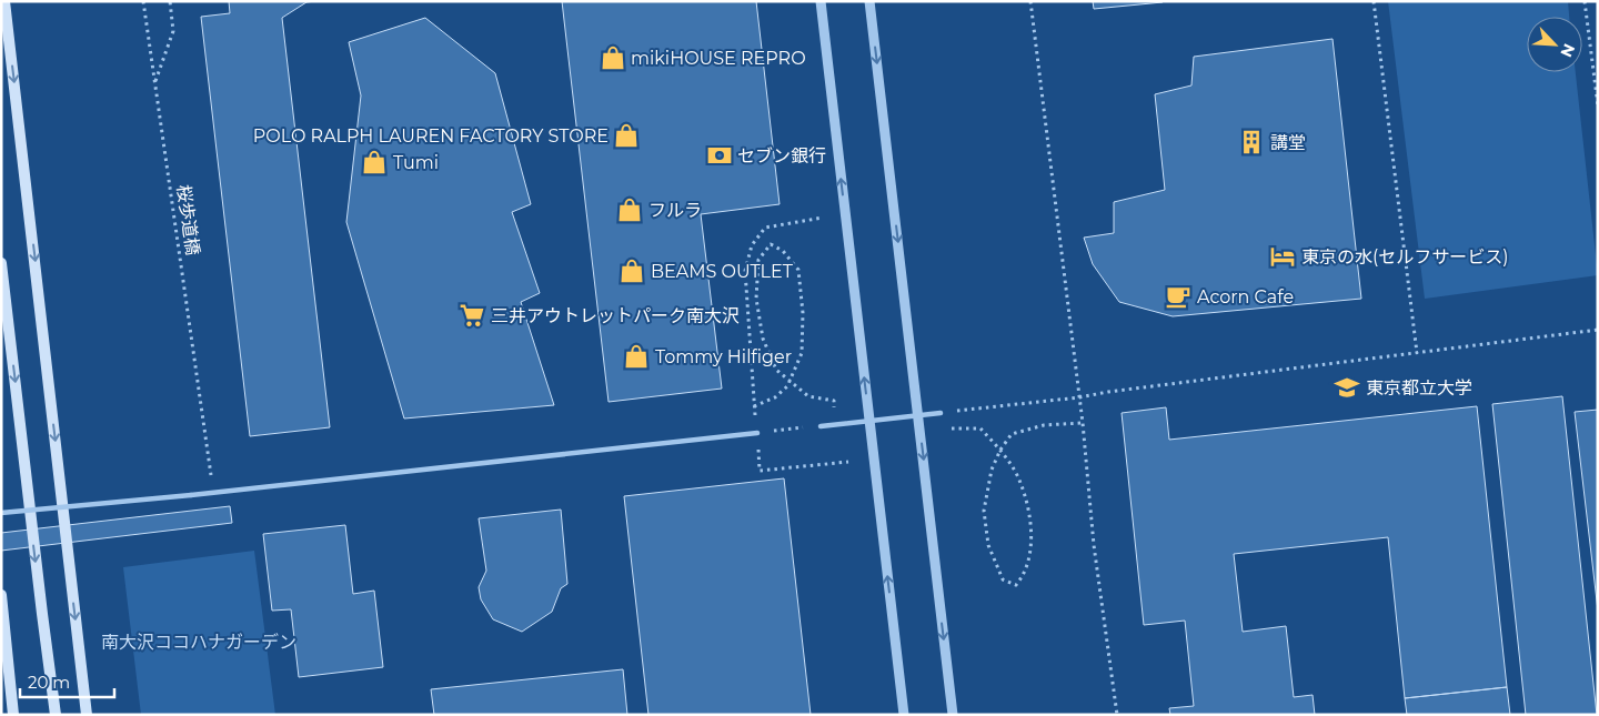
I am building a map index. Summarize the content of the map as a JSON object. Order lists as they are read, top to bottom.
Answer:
{
  "streets": {
    "path": ["桜歩道橋"]
  },
  "parks": ["南大沢ココハナガーデン"],
  "places": {
    "shop": [
      "mikiHOUSE REPRO",
      "POLO RALPH LAUREN FACTORY STORE",
      "Tumi",
      "フルラ",
      "BEAMS OUTLET",
      "Tommy Hilfiger"
    ],
    "building": ["講堂"],
    "bank": ["セブン銀行"],
    "hotel": ["東京の水(セルフサービス)"],
    "cafe": ["Acorn Cafe"],
    "supermarket": ["三井アウトレットパーク南大沢"],
    "school or university": ["東京都立大学"]
  },
  "scale_bar": "20 m",
  "north": "bottom right"
}
